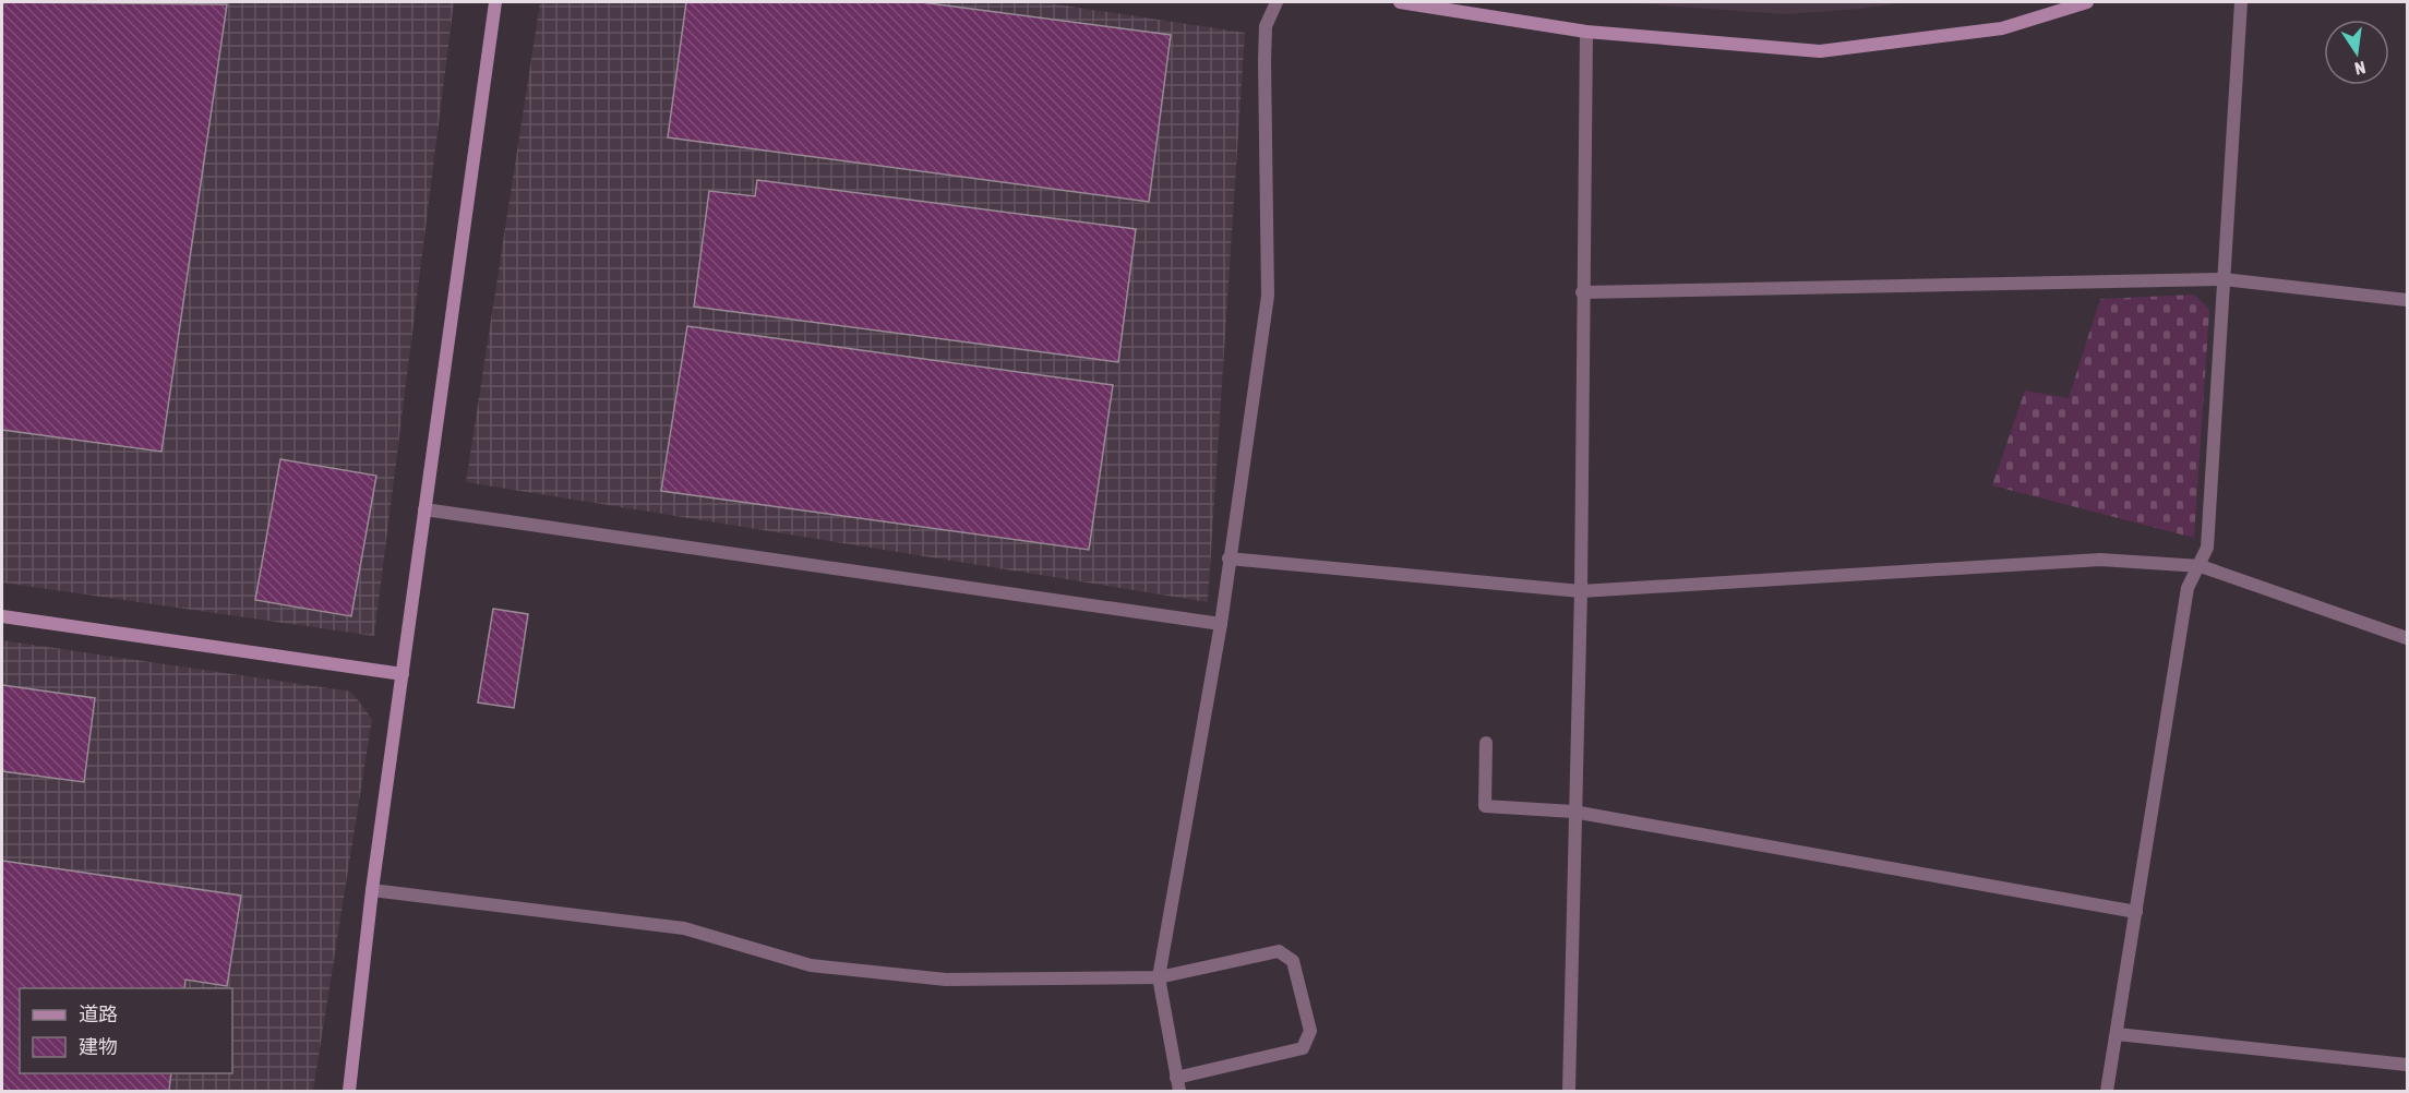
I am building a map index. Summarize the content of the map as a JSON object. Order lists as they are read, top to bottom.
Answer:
{
  "legend": ["道路", "建物"],
  "north": "bottom"
}
